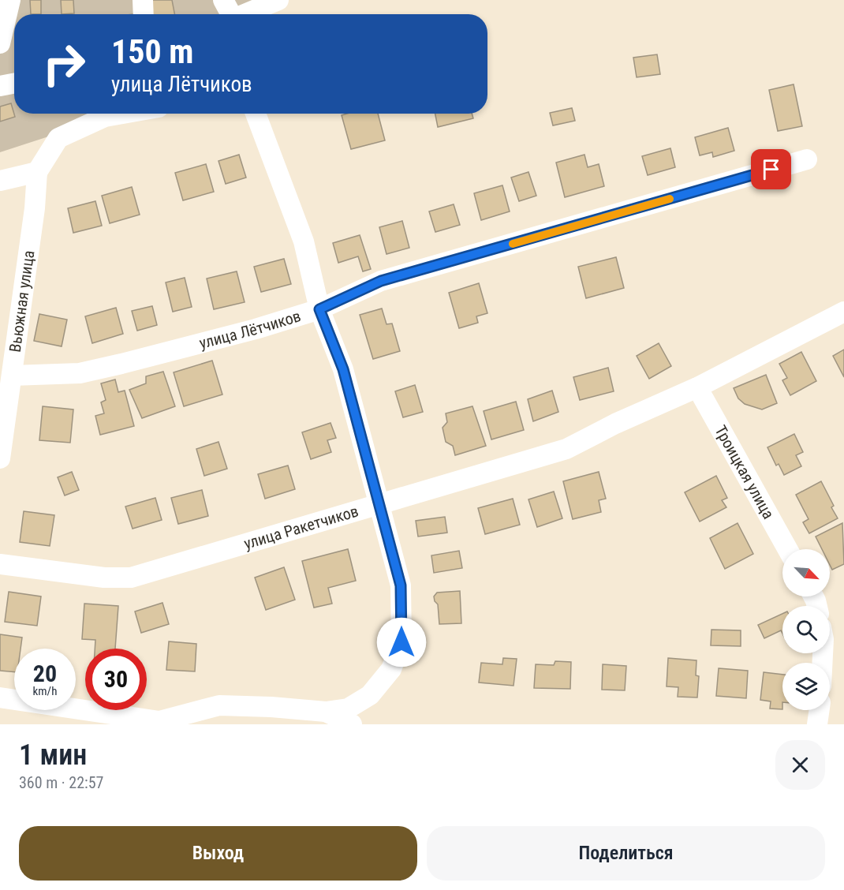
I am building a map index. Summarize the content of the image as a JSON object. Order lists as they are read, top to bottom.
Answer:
{
  "streets": {
    "street": [
      "Вьюжная улица",
      "улица Лётчиков",
      "Троицкая улица",
      "улица Ракетчиков"
    ]
  },
  "crossings": [
    ["Вьюжная улица", "улица Лётчиков"],
    ["Троицкая улица", "улица Ракетчиков"]
  ],
  "north": "bottom right",
  "page": {
    "turn": ["150 m", "улица Лётчиков"],
    "speed": "20 km/h",
    "limit": "30",
    "heading": ["1 мин", "360 m · 22:57"],
    "buttons": ["Выход", "Поделиться"]
  }
}
